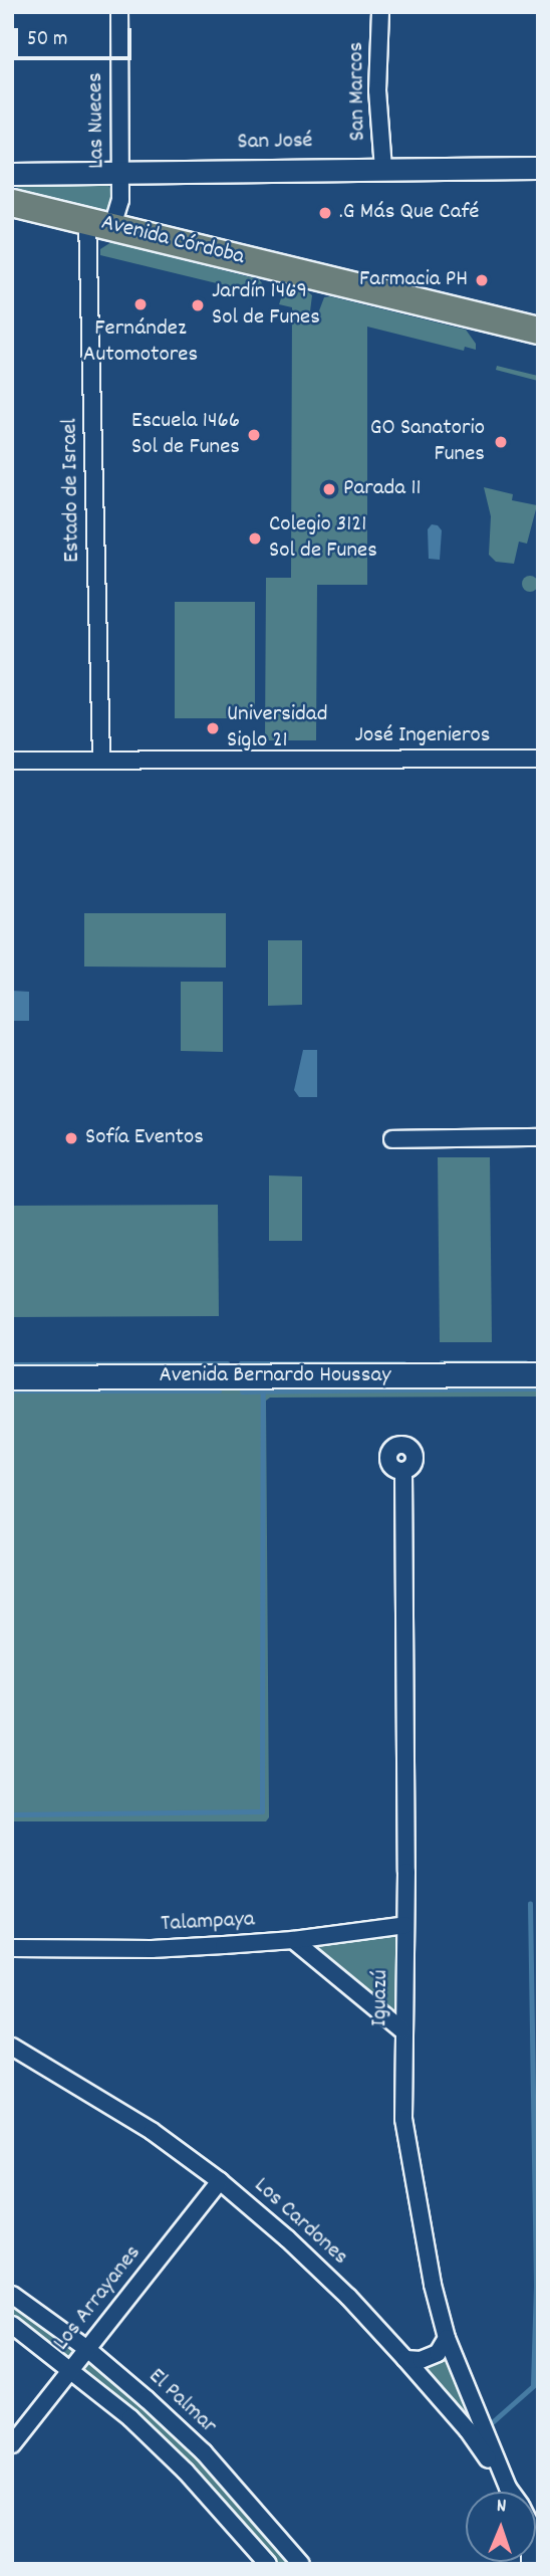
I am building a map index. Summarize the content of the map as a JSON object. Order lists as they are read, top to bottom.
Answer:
{
  "streets": {
    "main road": ["Avenida Córdoba", "Avenida Bernardo Houssay"],
    "street": [
      "San Marcos",
      "Las Nueces",
      "San José",
      "Estado de Israel",
      "José Ingenieros",
      "Talampaya",
      "Iguazú",
      "Los Cardones",
      "Los Arrayanes",
      "El Palmar"
    ]
  },
  "crossings": [
    ["San Marcos", "San José"],
    ["Las Nueces", "San José"],
    ["Las Nueces", "Avenida Córdoba"],
    ["Las Nueces", "Estado de Israel"],
    ["Avenida Córdoba", "Estado de Israel"],
    ["Estado de Israel", "José Ingenieros"],
    ["Talampaya", "Iguazú"],
    ["Iguazú", "Los Cardones"],
    ["Los Cardones", "Los Arrayanes"],
    ["Los Arrayanes", "El Palmar"]
  ],
  "places": [
    ".G Más Que Café",
    "Farmacia PH",
    "Fernández Automotores",
    "Jardín 1469 Sol de Funes",
    "Escuela 1466 Sol de Funes",
    "GO Sanatorio Funes",
    "Parada 11",
    "Colegio 3121 Sol de Funes",
    "Universidad Siglo 21",
    "Sofía Eventos"
  ],
  "scale_bar": "50 m",
  "north": "top"
}
